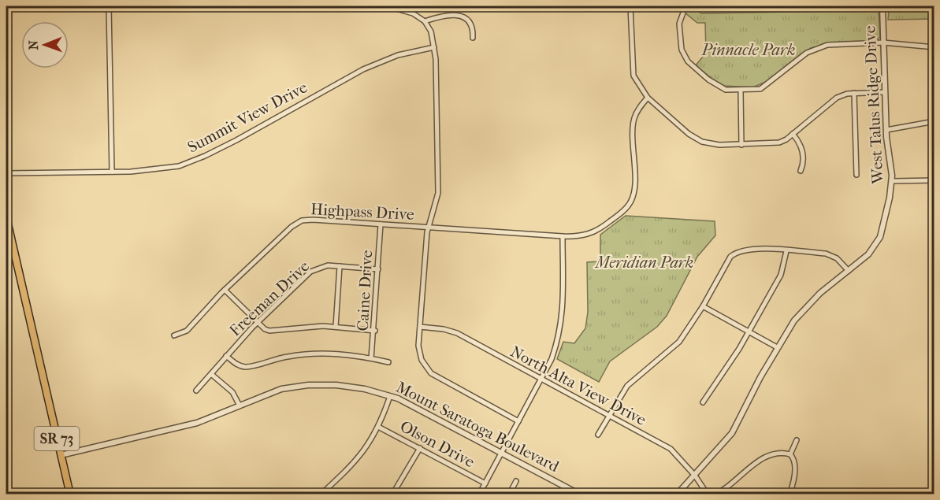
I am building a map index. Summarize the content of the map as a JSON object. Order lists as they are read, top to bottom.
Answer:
{
  "streets": {
    "highway": ["SR 73"],
    "street": [
      "West Talus Ridge Drive",
      "Summit View Drive",
      "Highpass Drive",
      "Caine Drive",
      "Freeman Drive",
      "North Alta View Drive",
      "Mount Saratoga Boulevard",
      "Olson Drive"
    ]
  },
  "crossings": [
    ["West Talus Ridge Drive", "North Alta View Drive"],
    ["Highpass Drive", "Caine Drive"],
    ["Caine Drive", "Freeman Drive"],
    ["Mount Saratoga Boulevard", "SR 73"]
  ],
  "parks": ["Pinnacle Park", "Meridian Park"],
  "north": "left"
}
